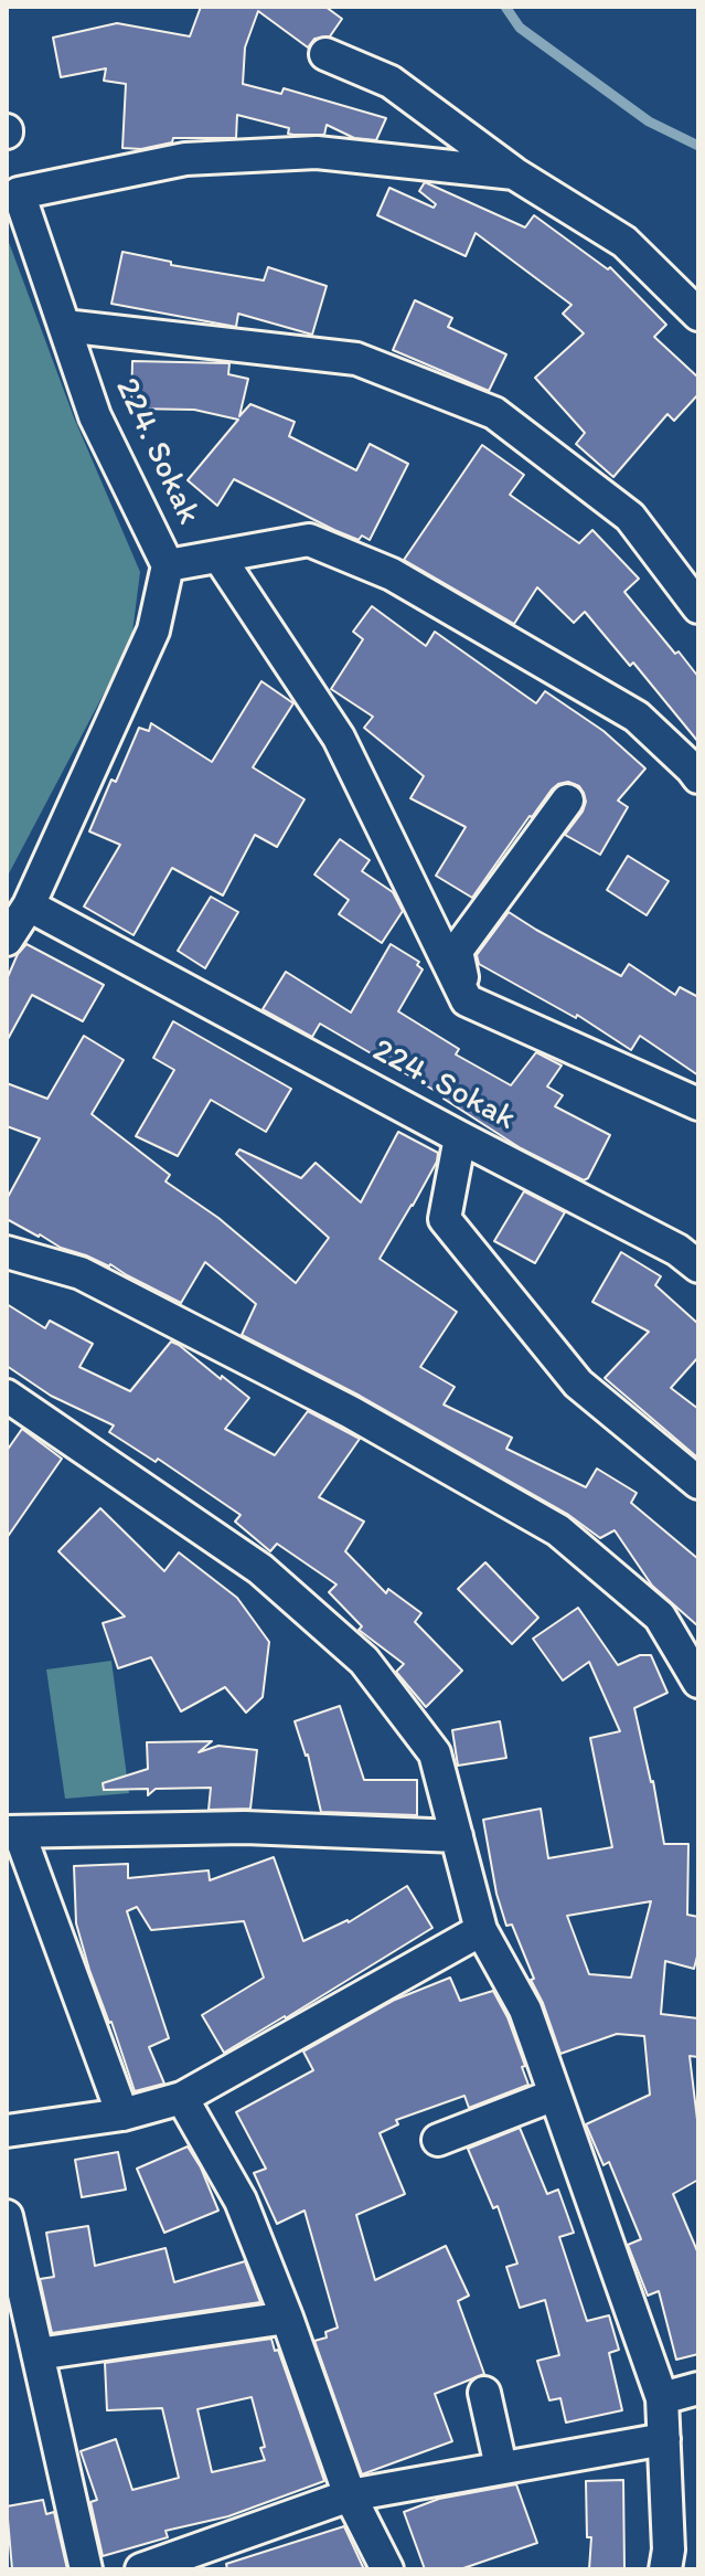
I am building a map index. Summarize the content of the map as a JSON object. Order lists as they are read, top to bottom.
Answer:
{
  "streets": {
    "street": ["224. Sokak"]
  }
}
